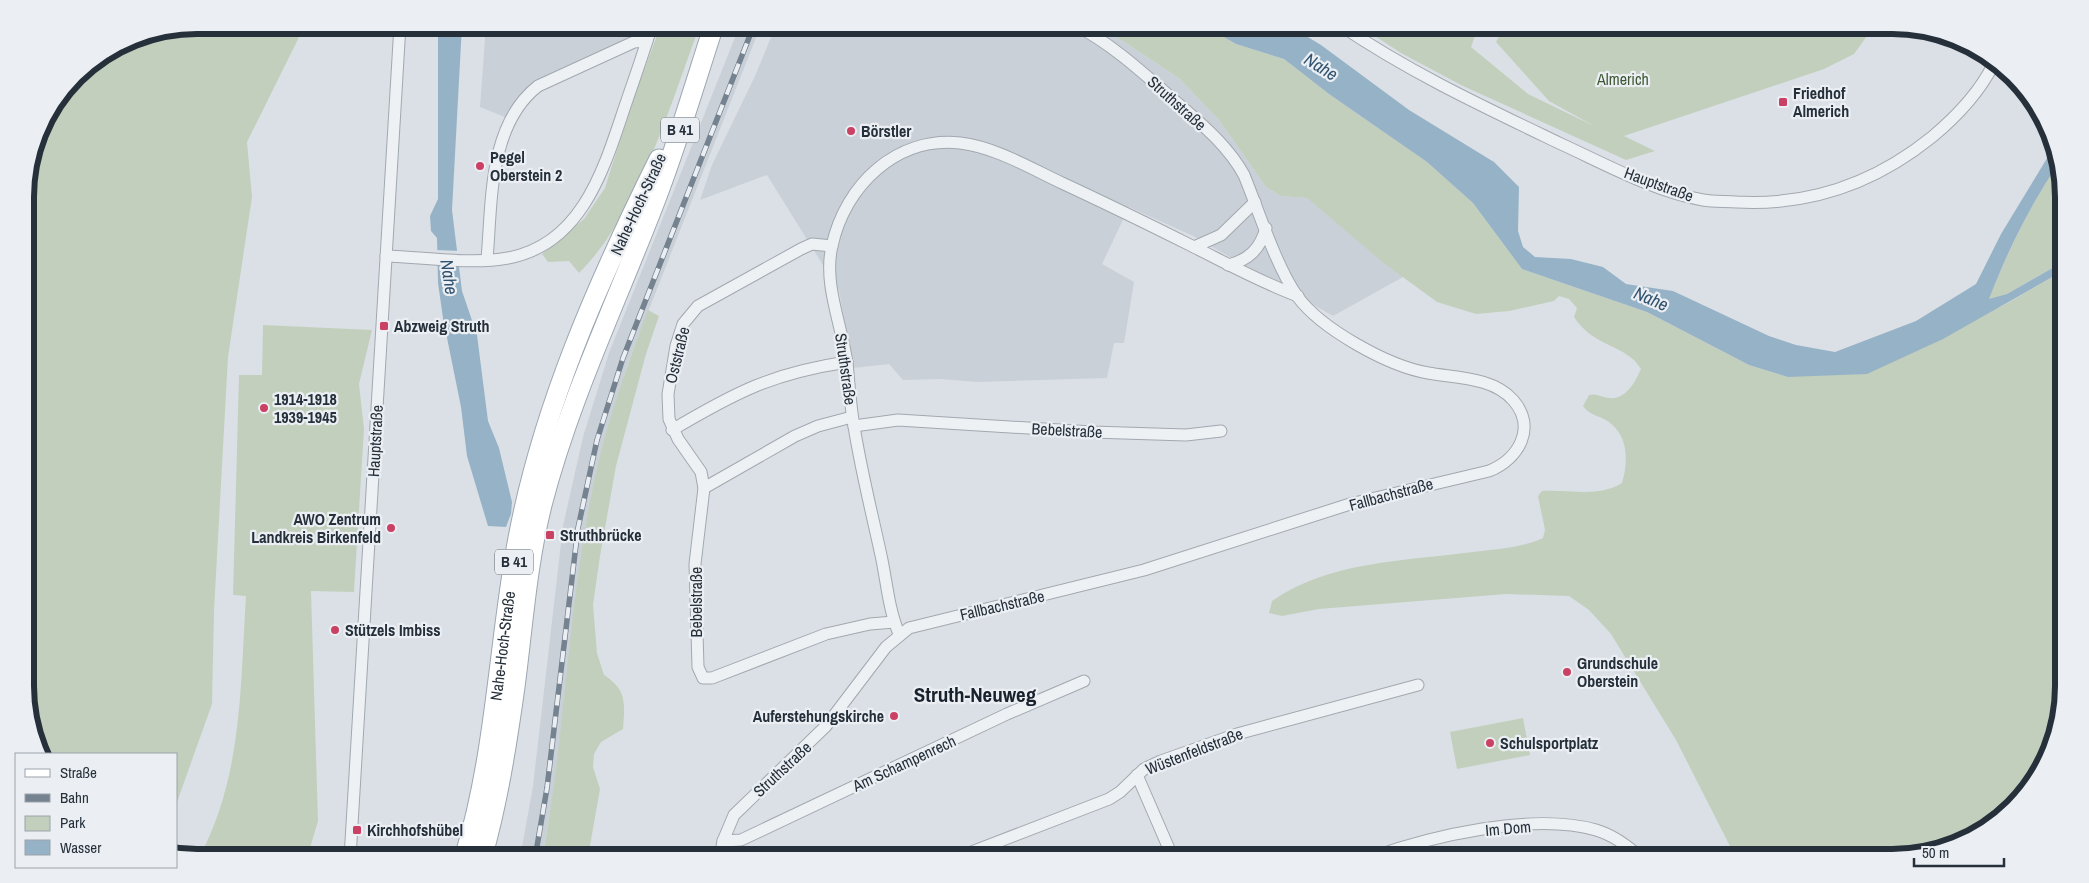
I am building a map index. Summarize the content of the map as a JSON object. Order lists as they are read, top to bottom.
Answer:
{
  "streets": {
    "main road": ["B 41", "Nahe-Hoch-Straße"],
    "street": [
      "Struthstraße",
      "Hauptstraße",
      "Oststraße",
      "Bebelstraße",
      "Fallbachstraße",
      "Wüstenfeldstraße",
      "Am Schampenrech",
      "Im Dom"
    ]
  },
  "crossings": [
    ["Struthstraße", "Oststraße"],
    ["Struthstraße", "Bebelstraße"],
    ["Struthstraße", "Fallbachstraße"],
    ["Struthstraße", "Am Schampenrech"],
    ["B 41", "Nahe-Hoch-Straße"],
    ["Oststraße", "Bebelstraße"]
  ],
  "districts": ["Struth-Neuweg"],
  "water": ["Nahe"],
  "parks": ["Almerich"],
  "places": {
    "transit": [
      "Friedhof Almerich",
      "Abzweig Struth",
      "Struthbrücke",
      "Kirchhofshübel"
    ],
    "other": [
      "Börstler",
      "Pegel Oberstein 2",
      "1914-1918 1939-1945",
      "AWO Zentrum Landkreis Birkenfeld",
      "Stützels Imbiss",
      "Grundschule Oberstein",
      "Auferstehungskirche",
      "Schulsportplatz"
    ]
  },
  "legend": [
    "Straße",
    "Bahn",
    "Park",
    "Wasser"
  ],
  "scale_bar": "50 m"
}
